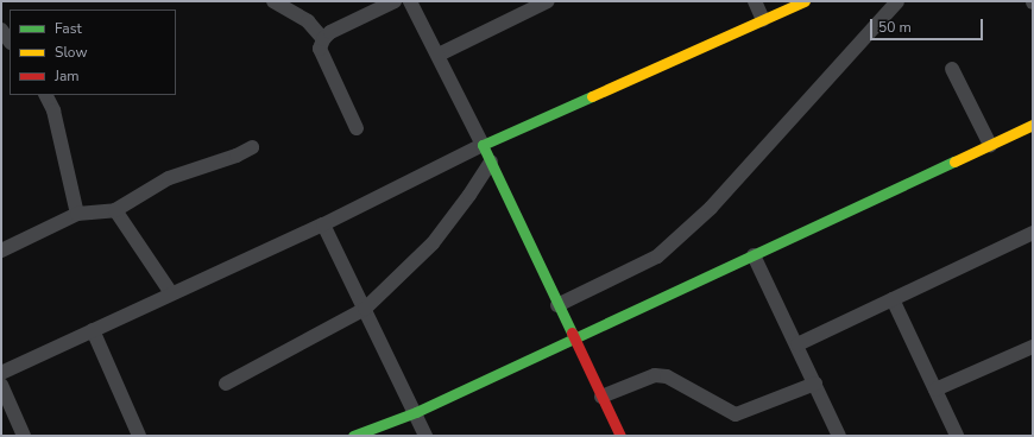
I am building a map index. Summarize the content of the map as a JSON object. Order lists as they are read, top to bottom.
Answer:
{
  "legend": ["Fast", "Slow", "Jam"],
  "scale_bar": "50 m"
}
